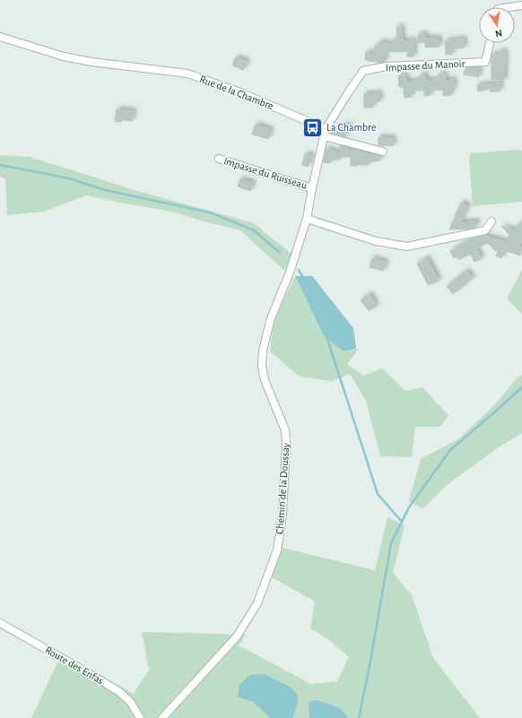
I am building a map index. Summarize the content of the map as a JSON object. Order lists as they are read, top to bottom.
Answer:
{
  "streets": {
    "street": [
      "Impasse du Manoir",
      "Rue de la Chambre",
      "Impasse du Ruisseau",
      "Chemin de la Doussay",
      "Route des Enfas"
    ]
  },
  "crossings": [
    ["Impasse du Manoir", "Rue de la Chambre"]
  ],
  "places": {
    "bus stop": ["La Chambre"]
  },
  "north": "bottom"
}
